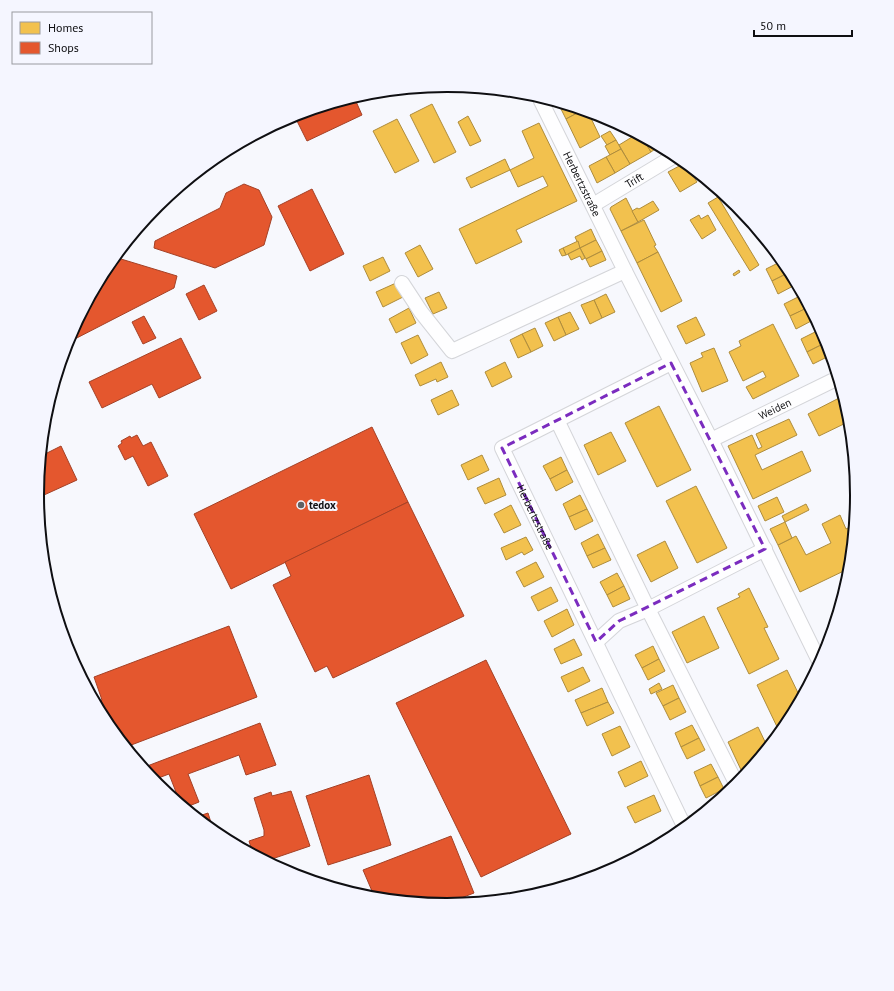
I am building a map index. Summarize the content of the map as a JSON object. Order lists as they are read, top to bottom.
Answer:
{
  "streets": {
    "street": ["Trift", "Herbertzstraße", "Weiden"]
  },
  "crossings": [
    ["Trift", "Herbertzstraße"],
    ["Herbertzstraße", "Weiden"]
  ],
  "places": ["tedox"],
  "legend": ["Homes", "Shops"],
  "scale_bar": "50 m"
}
